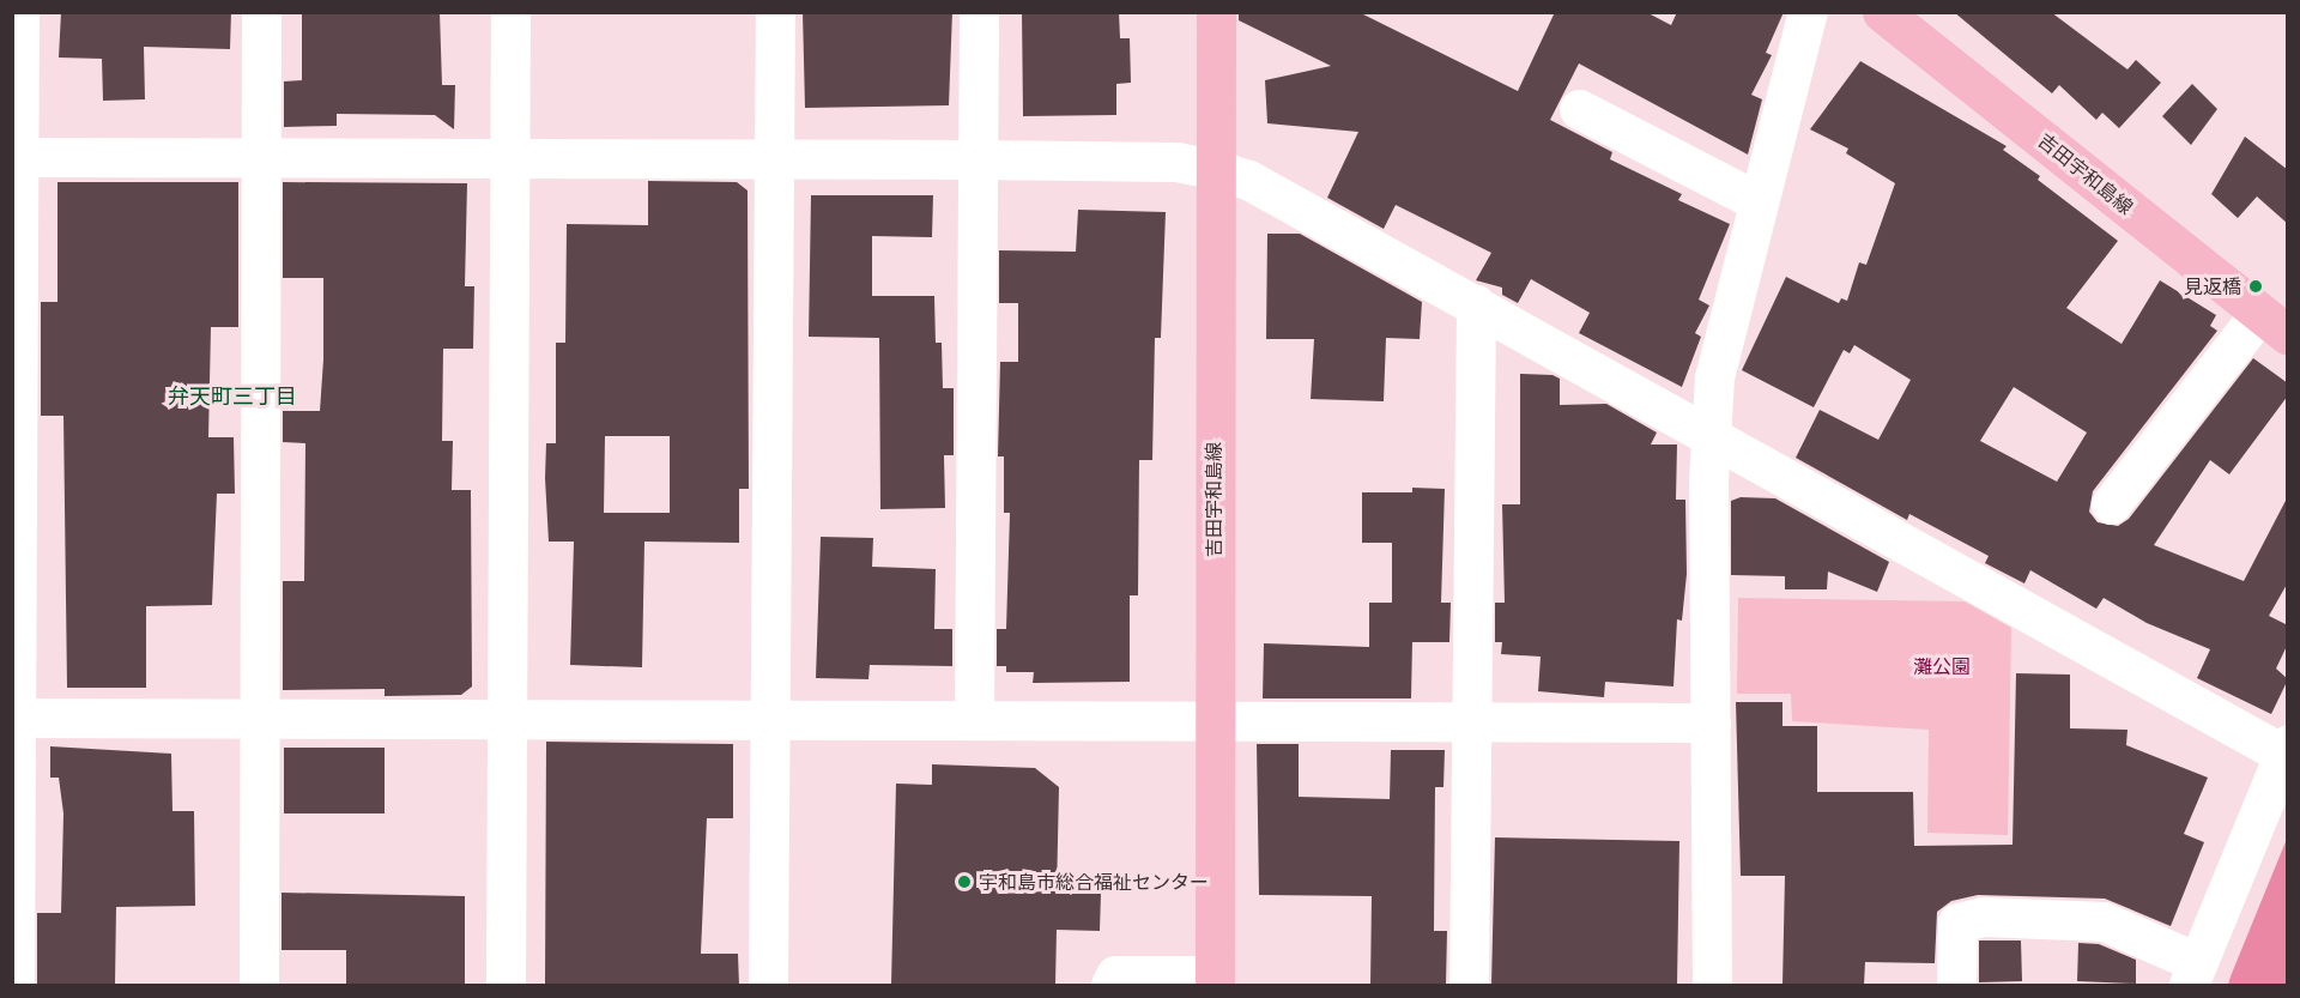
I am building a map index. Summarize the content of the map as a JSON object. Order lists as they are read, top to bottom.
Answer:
{
  "streets": {
    "main road": ["吉田宇和島線"]
  },
  "districts": ["弁天町三丁目"],
  "parks": ["灘公園"],
  "places": ["見返橋", "宇和島市総合福祉センター"]
}
